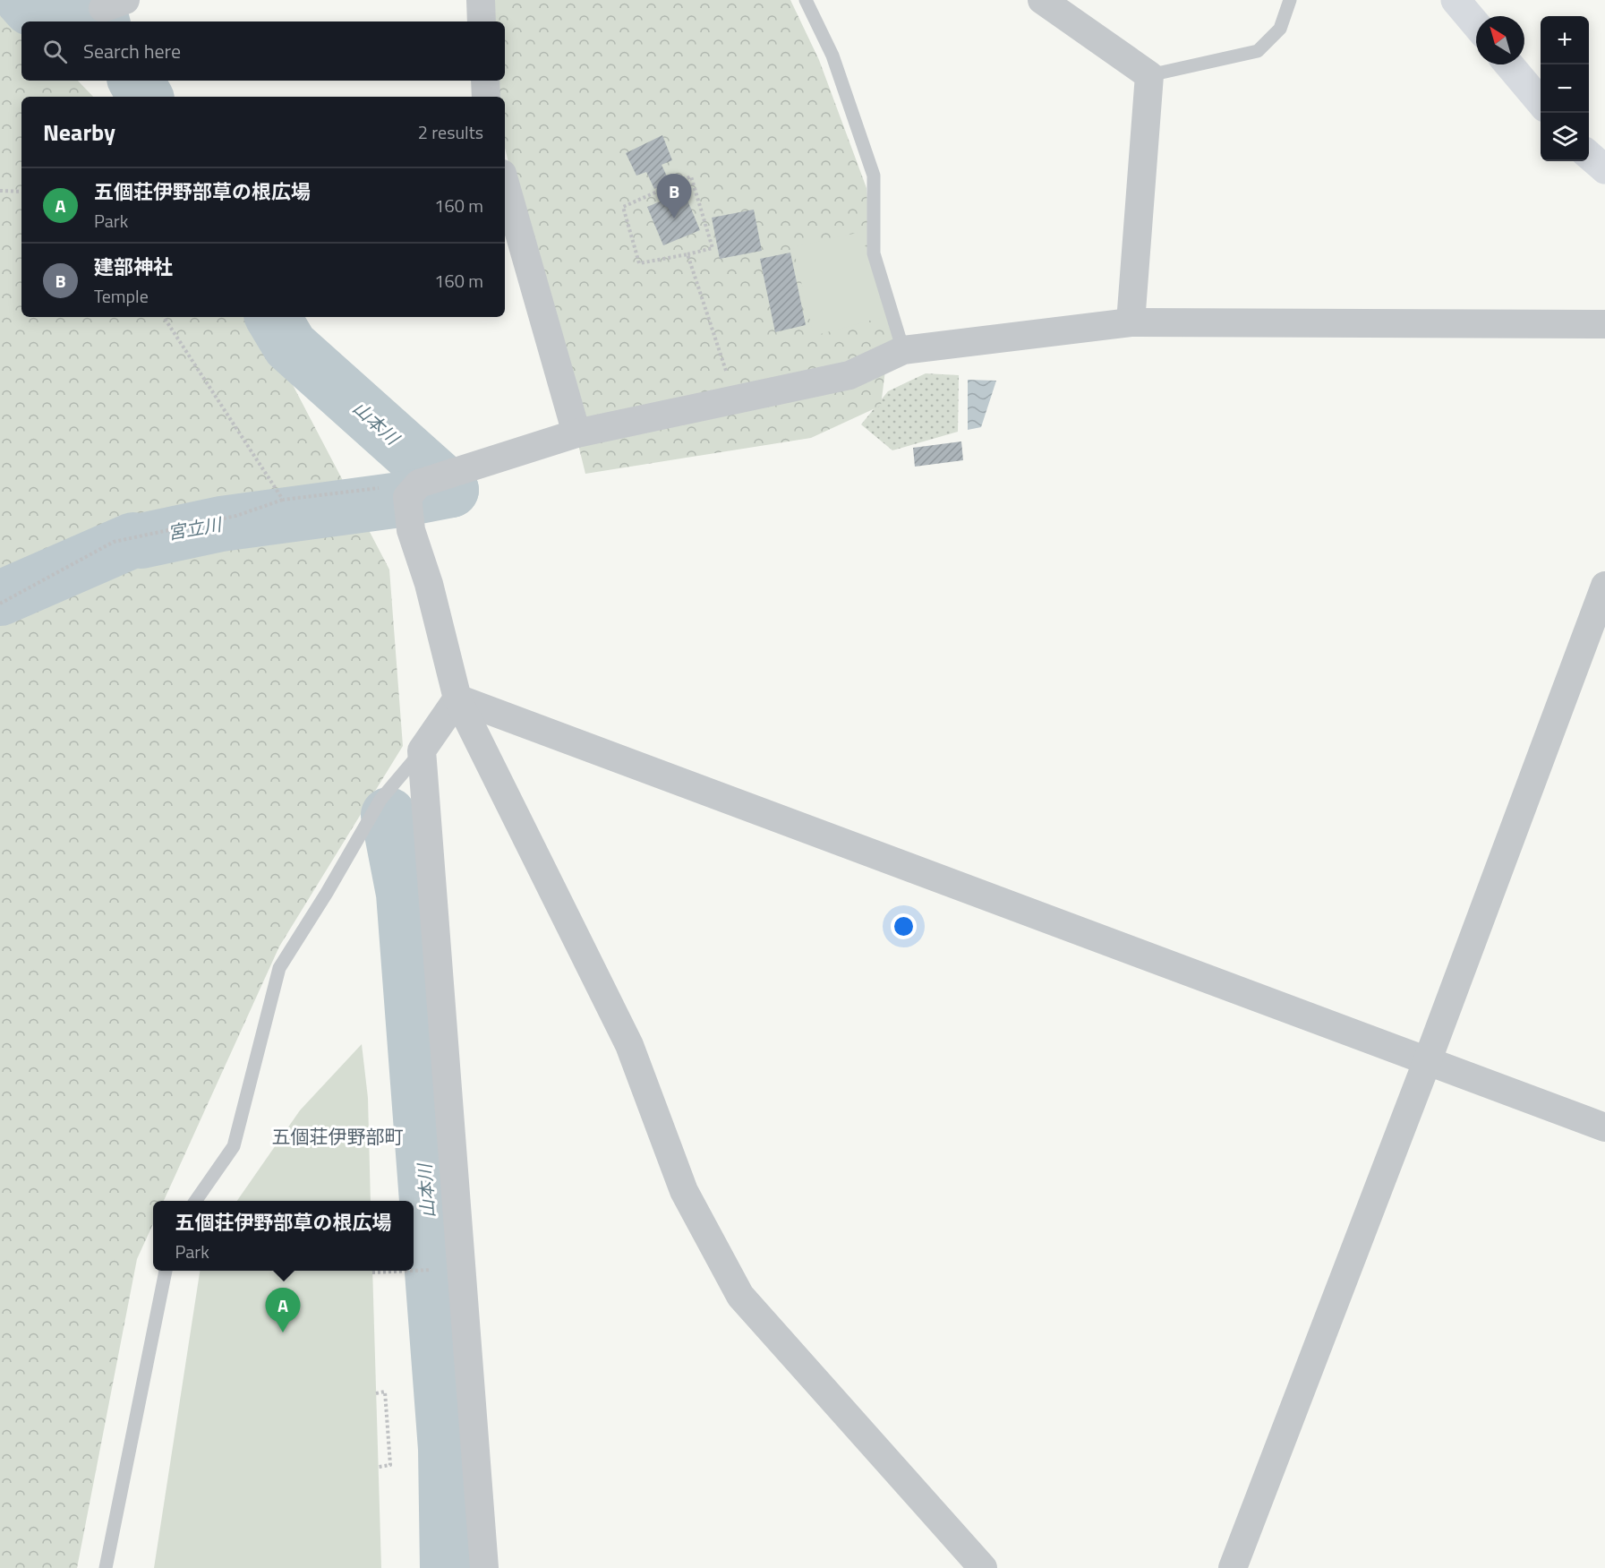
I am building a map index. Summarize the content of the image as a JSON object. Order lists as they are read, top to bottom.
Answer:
{
  "districts": ["五個荘伊野部町"],
  "water": ["山本川", "宮立川"],
  "north": "top left",
  "page": {
    "map_buttons": ["+", "−"],
    "search": "Search here",
    "heading": ["Nearby", "2 results"],
    "list": [
      {
        "mark": "A",
        "name": "五個荘伊野部草の根広場",
        "note": "Park",
        "value": "160 m"
      },
      {
        "mark": "B",
        "name": "建部神社",
        "note": "Temple",
        "value": "160 m"
      }
    ],
    "pins": ["B", "A"],
    "popup": ["五個荘伊野部草の根広場", "Park"]
  }
}
